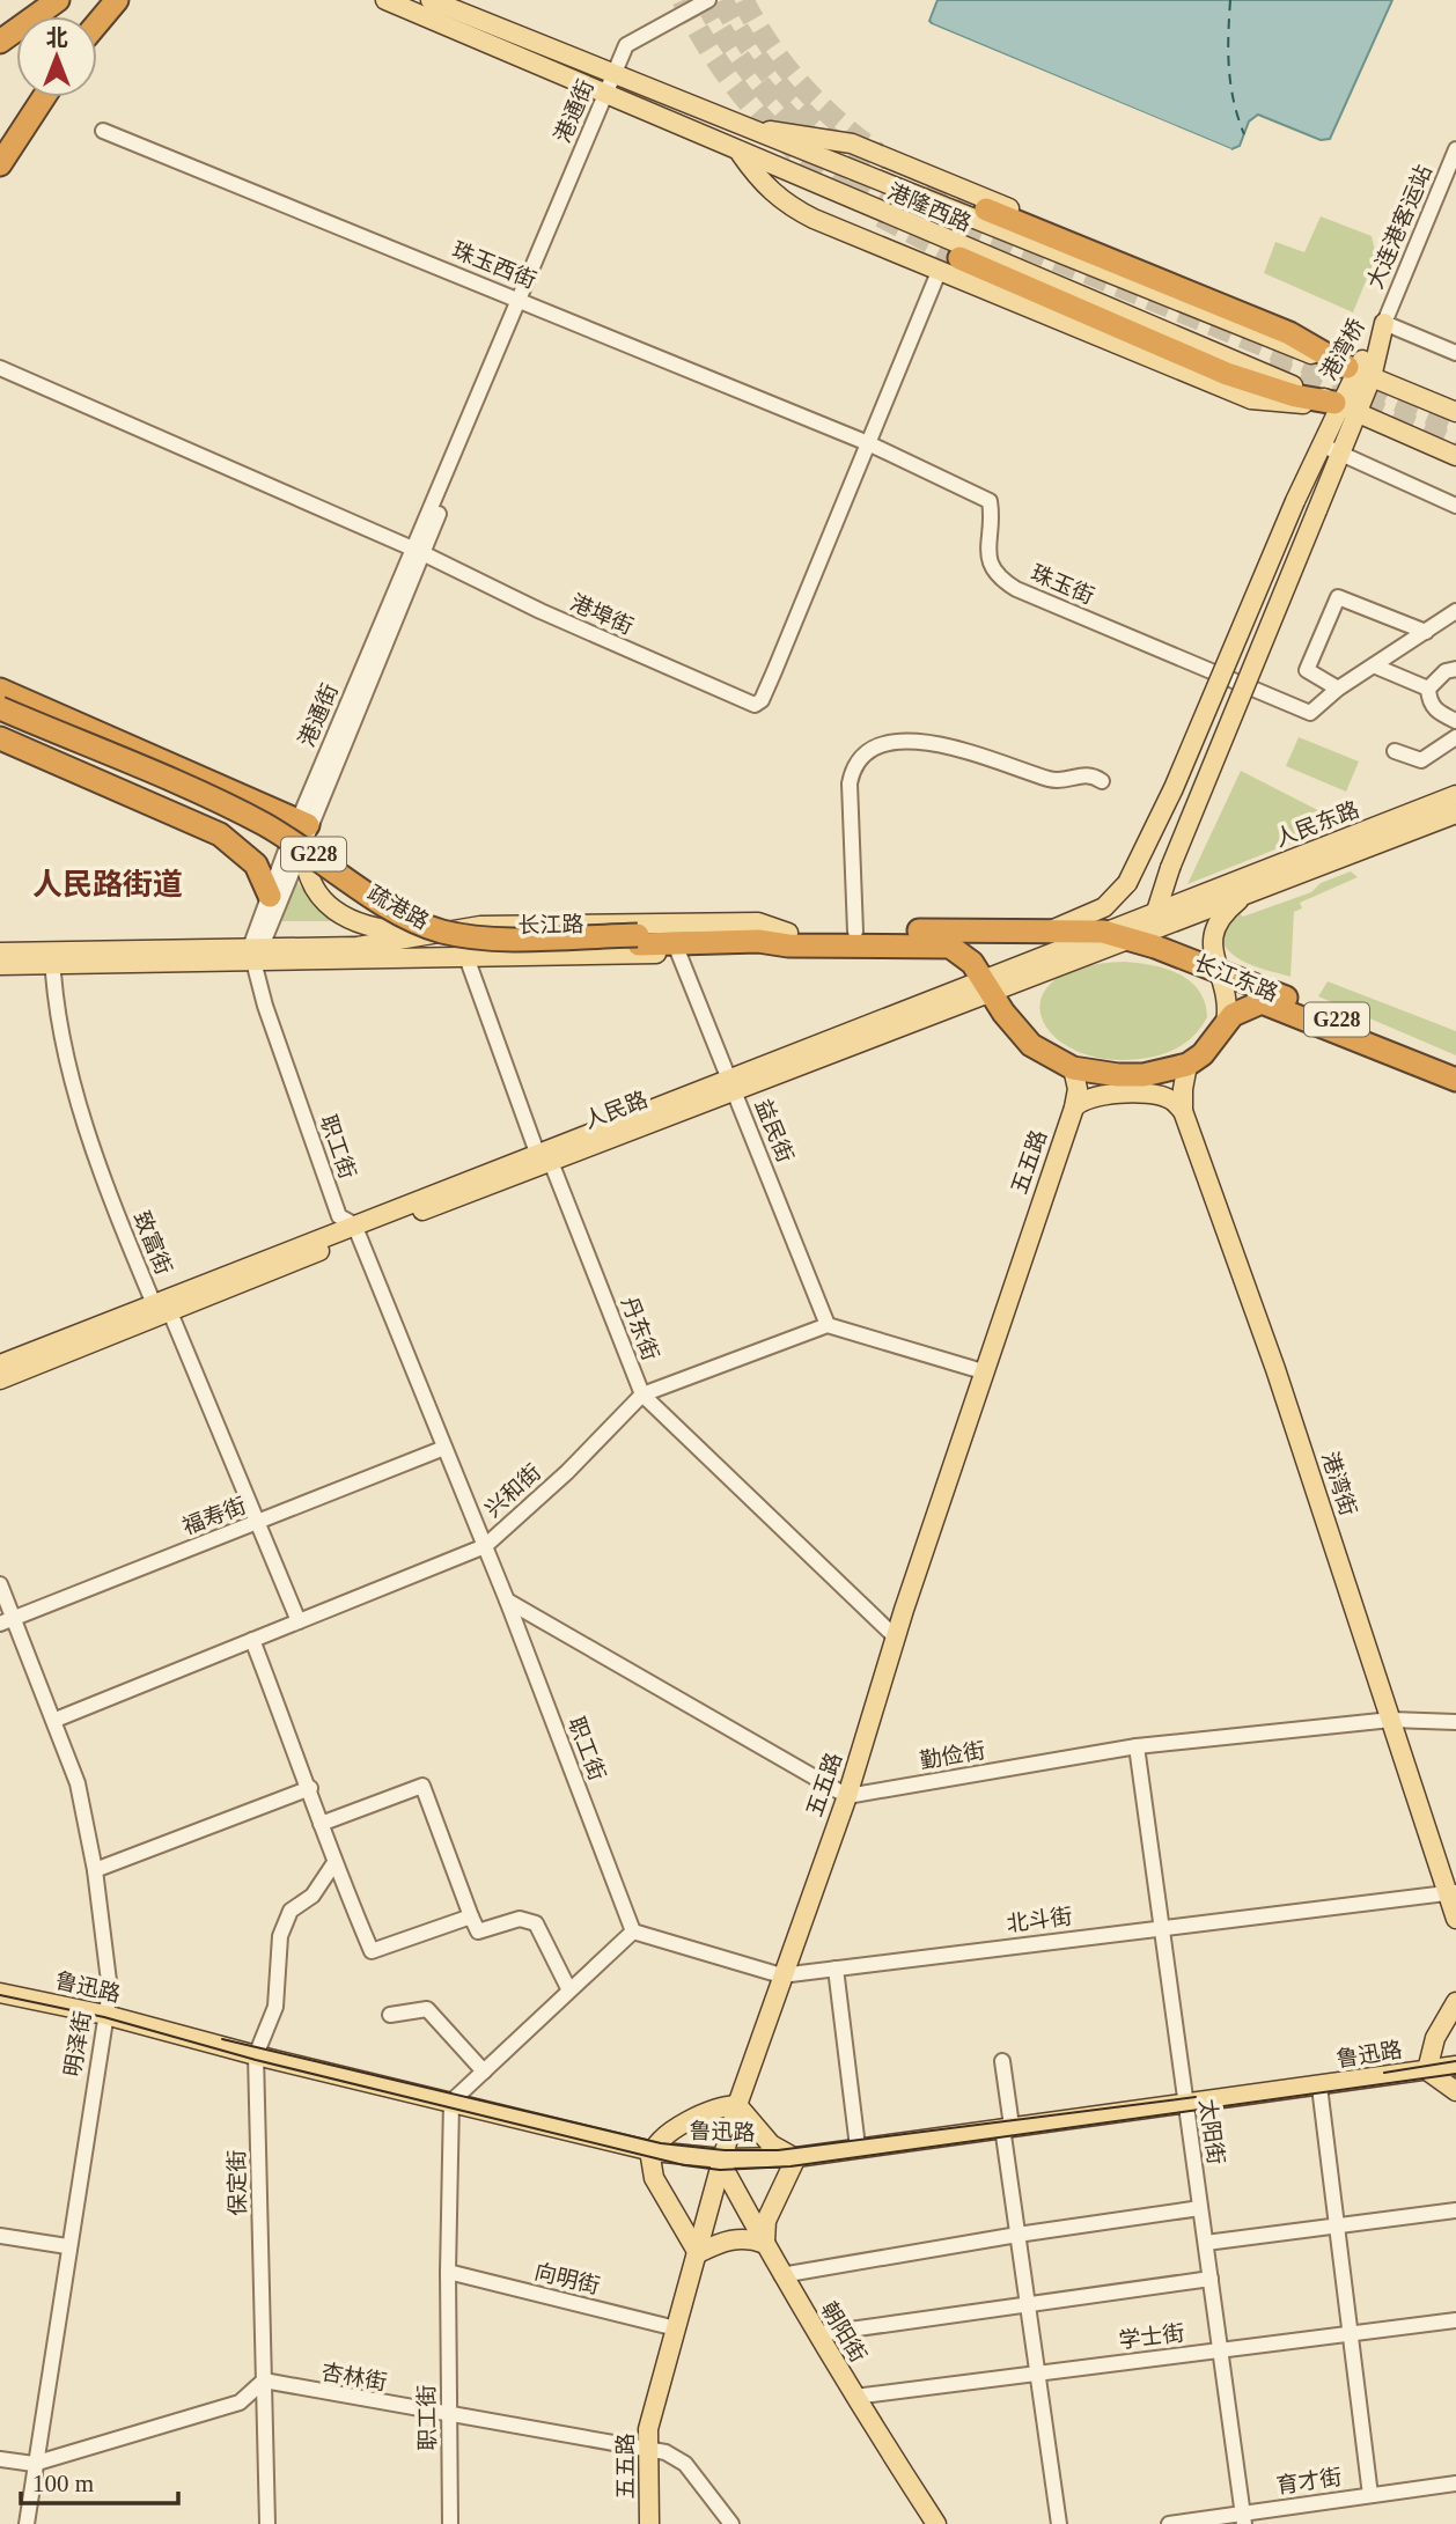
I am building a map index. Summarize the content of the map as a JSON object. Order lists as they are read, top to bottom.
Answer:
{
  "streets": {
    "highway": [
      "G228",
      "疏港路",
      "长江路",
      "长江东路"
    ],
    "main road": [
      "港隆西路",
      "港湾桥",
      "人民东路",
      "人民路",
      "五五路",
      "港湾街",
      "鲁迅路",
      "朝阳街"
    ],
    "street": [
      "港通街",
      "大连港客运站",
      "珠玉西街",
      "珠玉街",
      "港埠街",
      "益民街",
      "职工街",
      "致富街",
      "丹东街",
      "兴和街",
      "福寿街",
      "勤俭街",
      "北斗街",
      "明泽街",
      "太阳街",
      "保定街",
      "向明街",
      "学士街",
      "杏林街",
      "育才街"
    ]
  },
  "crossings": [
    ["港通街", "港隆西路"],
    ["港通街", "珠玉西街"],
    ["港通街", "港埠街"],
    ["港通街", "长江路"],
    ["港通街", "职工街"],
    ["港隆西路", "港湾桥"],
    ["大连港客运站", "港湾桥"],
    ["珠玉西街", "珠玉街"],
    ["珠玉西街", "港埠街"],
    ["港湾桥", "长江路"],
    ["港湾桥", "人民路"],
    ["珠玉街", "港埠街"],
    ["人民东路", "人民路"],
    ["G228", "长江路"],
    ["G228", "长江东路"],
    ["G228", "人民路"],
    ["G228", "五五路"],
    ["G228", "港湾街"],
    ["疏港路", "长江路"],
    ["长江路", "长江东路"],
    ["长江路", "人民路"],
    ["长江路", "职工街"],
    ["长江路", "致富街"],
    ["长江东路", "人民路"],
    ["长江东路", "港湾街"],
    ["人民路", "益民街"],
    ["人民路", "职工街"],
    ["人民路", "致富街"],
    ["人民路", "丹东街"],
    ["益民街", "兴和街"],
    ["职工街", "兴和街"],
    ["职工街", "福寿街"],
    ["职工街", "北斗街"],
    ["职工街", "鲁迅路"],
    ["职工街", "向明街"],
    ["职工街", "杏林街"],
    ["五五路", "丹东街"],
    ["五五路", "勤俭街"],
    ["五五路", "北斗街"],
    ["五五路", "鲁迅路"],
    ["五五路", "向明街"],
    ["五五路", "朝阳街"],
    ["五五路", "杏林街"],
    ["致富街", "兴和街"],
    ["致富街", "福寿街"],
    ["丹东街", "兴和街"],
    ["港湾街", "勤俭街"],
    ["港湾街", "北斗街"],
    ["兴和街", "明泽街"],
    ["福寿街", "明泽街"],
    ["勤俭街", "太阳街"],
    ["北斗街", "太阳街"],
    ["鲁迅路", "明泽街"],
    ["鲁迅路", "太阳街"],
    ["鲁迅路", "保定街"],
    ["鲁迅路", "朝阳街"],
    ["太阳街", "学士街"],
    ["太阳街", "育才街"],
    ["保定街", "杏林街"],
    ["朝阳街", "学士街"]
  ],
  "districts": ["人民路街道"],
  "scale_bar": "100 m",
  "north": "top"
}
